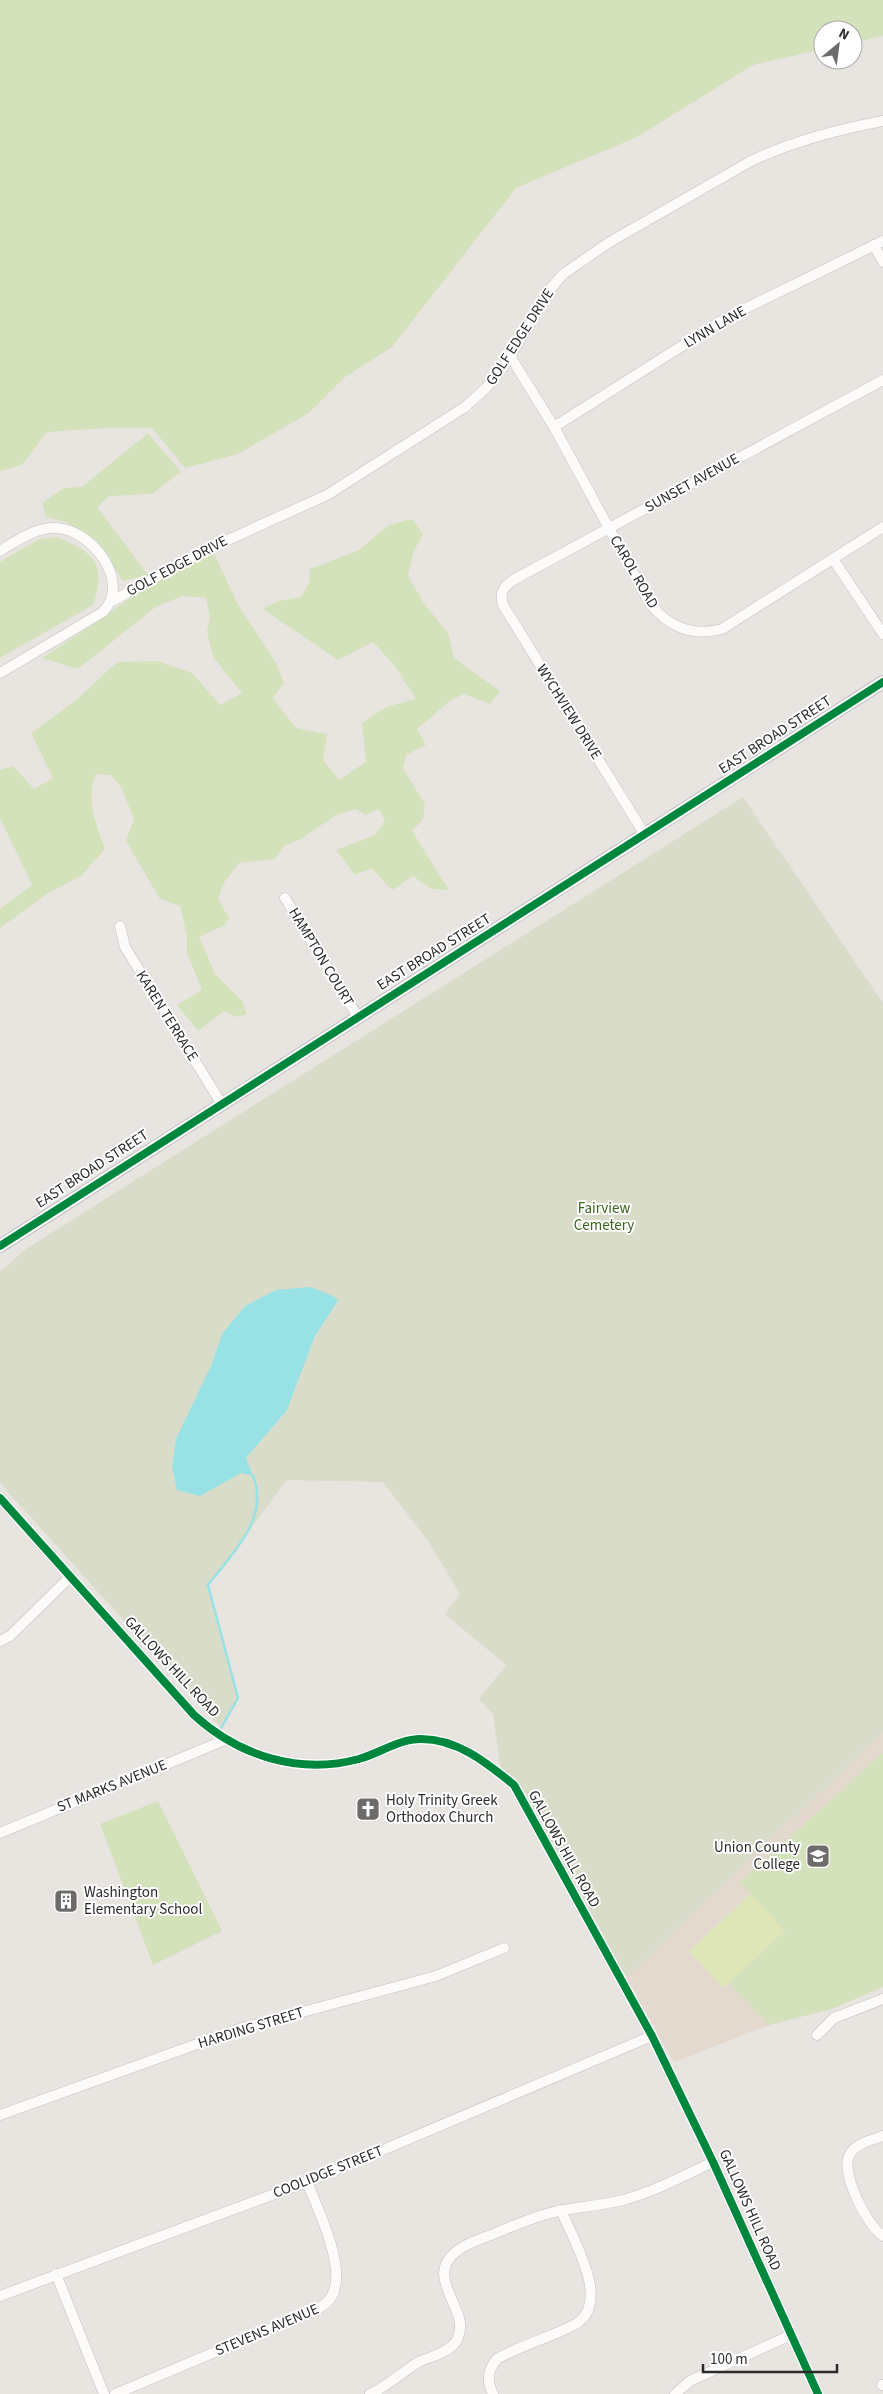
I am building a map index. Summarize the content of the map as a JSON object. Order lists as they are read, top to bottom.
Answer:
{
  "streets": {
    "street": [
      "LYNN LANE",
      "GOLF EDGE DRIVE",
      "SUNSET AVENUE",
      "CAROL ROAD",
      "WYCHVIEW DRIVE",
      "EAST BROAD STREET",
      "HAMPTON COURT",
      "KAREN TERRACE",
      "GALLOWS HILL ROAD",
      "ST MARKS AVENUE",
      "HARDING STREET",
      "COOLIDGE STREET",
      "STEVENS AVENUE"
    ]
  },
  "crossings": [
    ["LYNN LANE", "CAROL ROAD"],
    ["GOLF EDGE DRIVE", "CAROL ROAD"],
    ["SUNSET AVENUE", "CAROL ROAD"],
    ["SUNSET AVENUE", "WYCHVIEW DRIVE"],
    ["WYCHVIEW DRIVE", "EAST BROAD STREET"],
    ["EAST BROAD STREET", "HAMPTON COURT"],
    ["EAST BROAD STREET", "KAREN TERRACE"],
    ["GALLOWS HILL ROAD", "ST MARKS AVENUE"],
    ["GALLOWS HILL ROAD", "COOLIDGE STREET"],
    ["COOLIDGE STREET", "STEVENS AVENUE"]
  ],
  "parks": ["Fairview Cemetery"],
  "places": {
    "church": ["Holy Trinity Greek Orthodox Church"],
    "school or university": ["Union County College"],
    "building": ["Washington Elementary School"]
  },
  "scale_bar": "100 m",
  "north": "top right"
}
